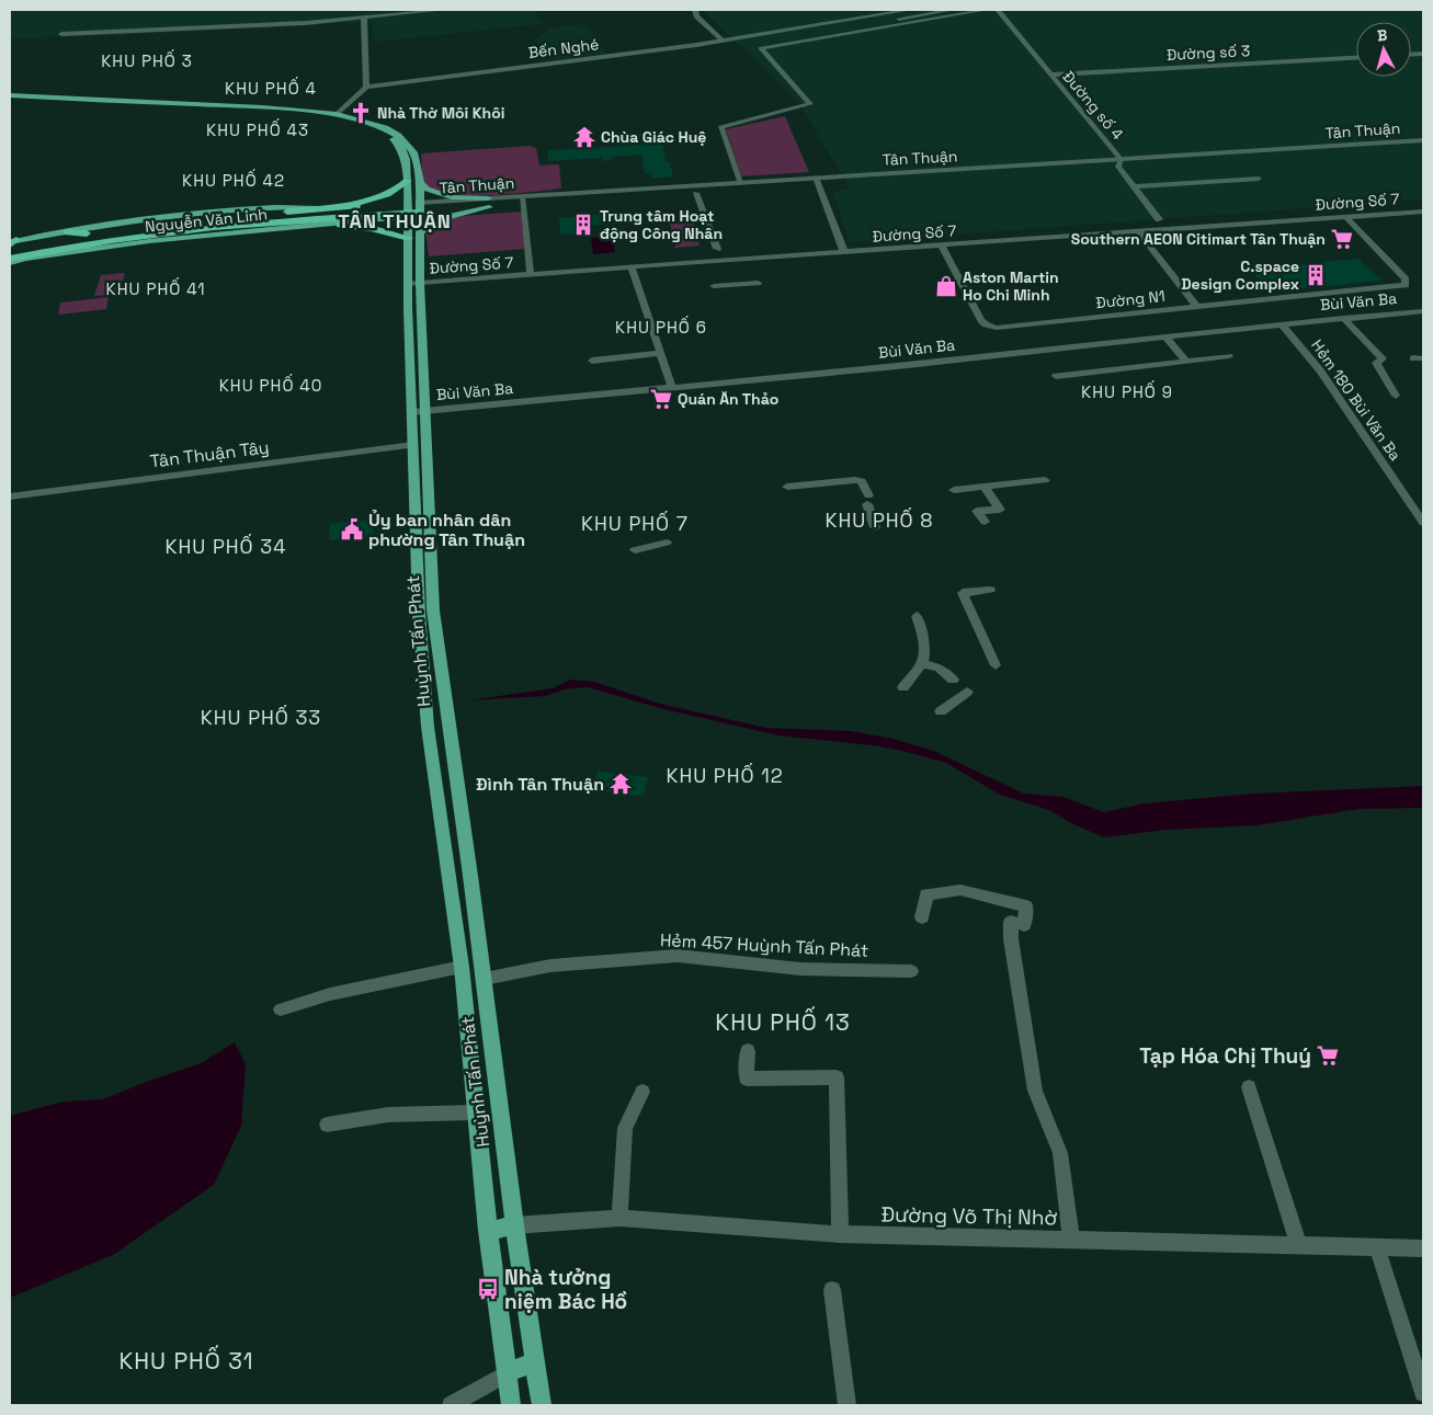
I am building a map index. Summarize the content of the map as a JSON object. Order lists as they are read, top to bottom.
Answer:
{
  "streets": {
    "highway": ["Nguyễn Văn Linh"],
    "main road": ["Huỳnh Tấn Phát"],
    "street": [
      "Bến Nghé",
      "Đường số 3",
      "Đường số 4",
      "Tân Thuận",
      "Đường Số 7",
      "Đường N1",
      "Bùi Văn Ba",
      "Hẻm 180 Bùi Văn Ba",
      "Tân Thuận Tây",
      "Hẻm 457 Huỳnh Tấn Phát",
      "Đường Võ Thị Nhờ"
    ]
  },
  "crossings": [
    ["Đường số 3", "Đường số 4"],
    ["Đường số 4", "Tân Thuận"],
    ["Tân Thuận", "Nguyễn Văn Linh"],
    ["Tân Thuận", "Huỳnh Tấn Phát"],
    ["Đường Số 7", "Đường N1"],
    ["Đường Số 7", "Huỳnh Tấn Phát"],
    ["Nguyễn Văn Linh", "Huỳnh Tấn Phát"],
    ["Bùi Văn Ba", "Hẻm 180 Bùi Văn Ba"],
    ["Bùi Văn Ba", "Huỳnh Tấn Phát"],
    ["Tân Thuận Tây", "Huỳnh Tấn Phát"],
    ["Huỳnh Tấn Phát", "Hẻm 457 Huỳnh Tấn Phát"],
    ["Huỳnh Tấn Phát", "Đường Võ Thị Nhờ"]
  ],
  "districts": [
    "KHU PHỐ 3",
    "KHU PHỐ 4",
    "KHU PHỐ 43",
    "KHU PHỐ 42",
    "TÂN THUẬN",
    "KHU PHỐ 41",
    "KHU PHỐ 6",
    "KHU PHỐ 40",
    "KHU PHỐ 9",
    "KHU PHỐ 8",
    "KHU PHỐ 7",
    "KHU PHỐ 34",
    "KHU PHỐ 33",
    "KHU PHỐ 12",
    "KHU PHỐ 13",
    "KHU PHỐ 31"
  ],
  "places": {
    "church": ["Nhà Thờ Môi Khôi"],
    "temple": ["Chùa Giác Huệ", "Đình Tân Thuận"],
    "building": ["Trung tâm Hoạt động Công Nhân", "C.space Design Complex"],
    "supermarket": ["Southern AEON Citimart Tân Thuận", "Quán Ăn Thảo", "Tạp Hóa Chị Thuý"],
    "shop": ["Aston Martin Ho Chi Minh"],
    "public building": ["Ủy ban nhân dân phường Tân Thuận"],
    "bus stop": ["Nhà tưởng niệm Bác Hồ"]
  },
  "north": "top"
}
